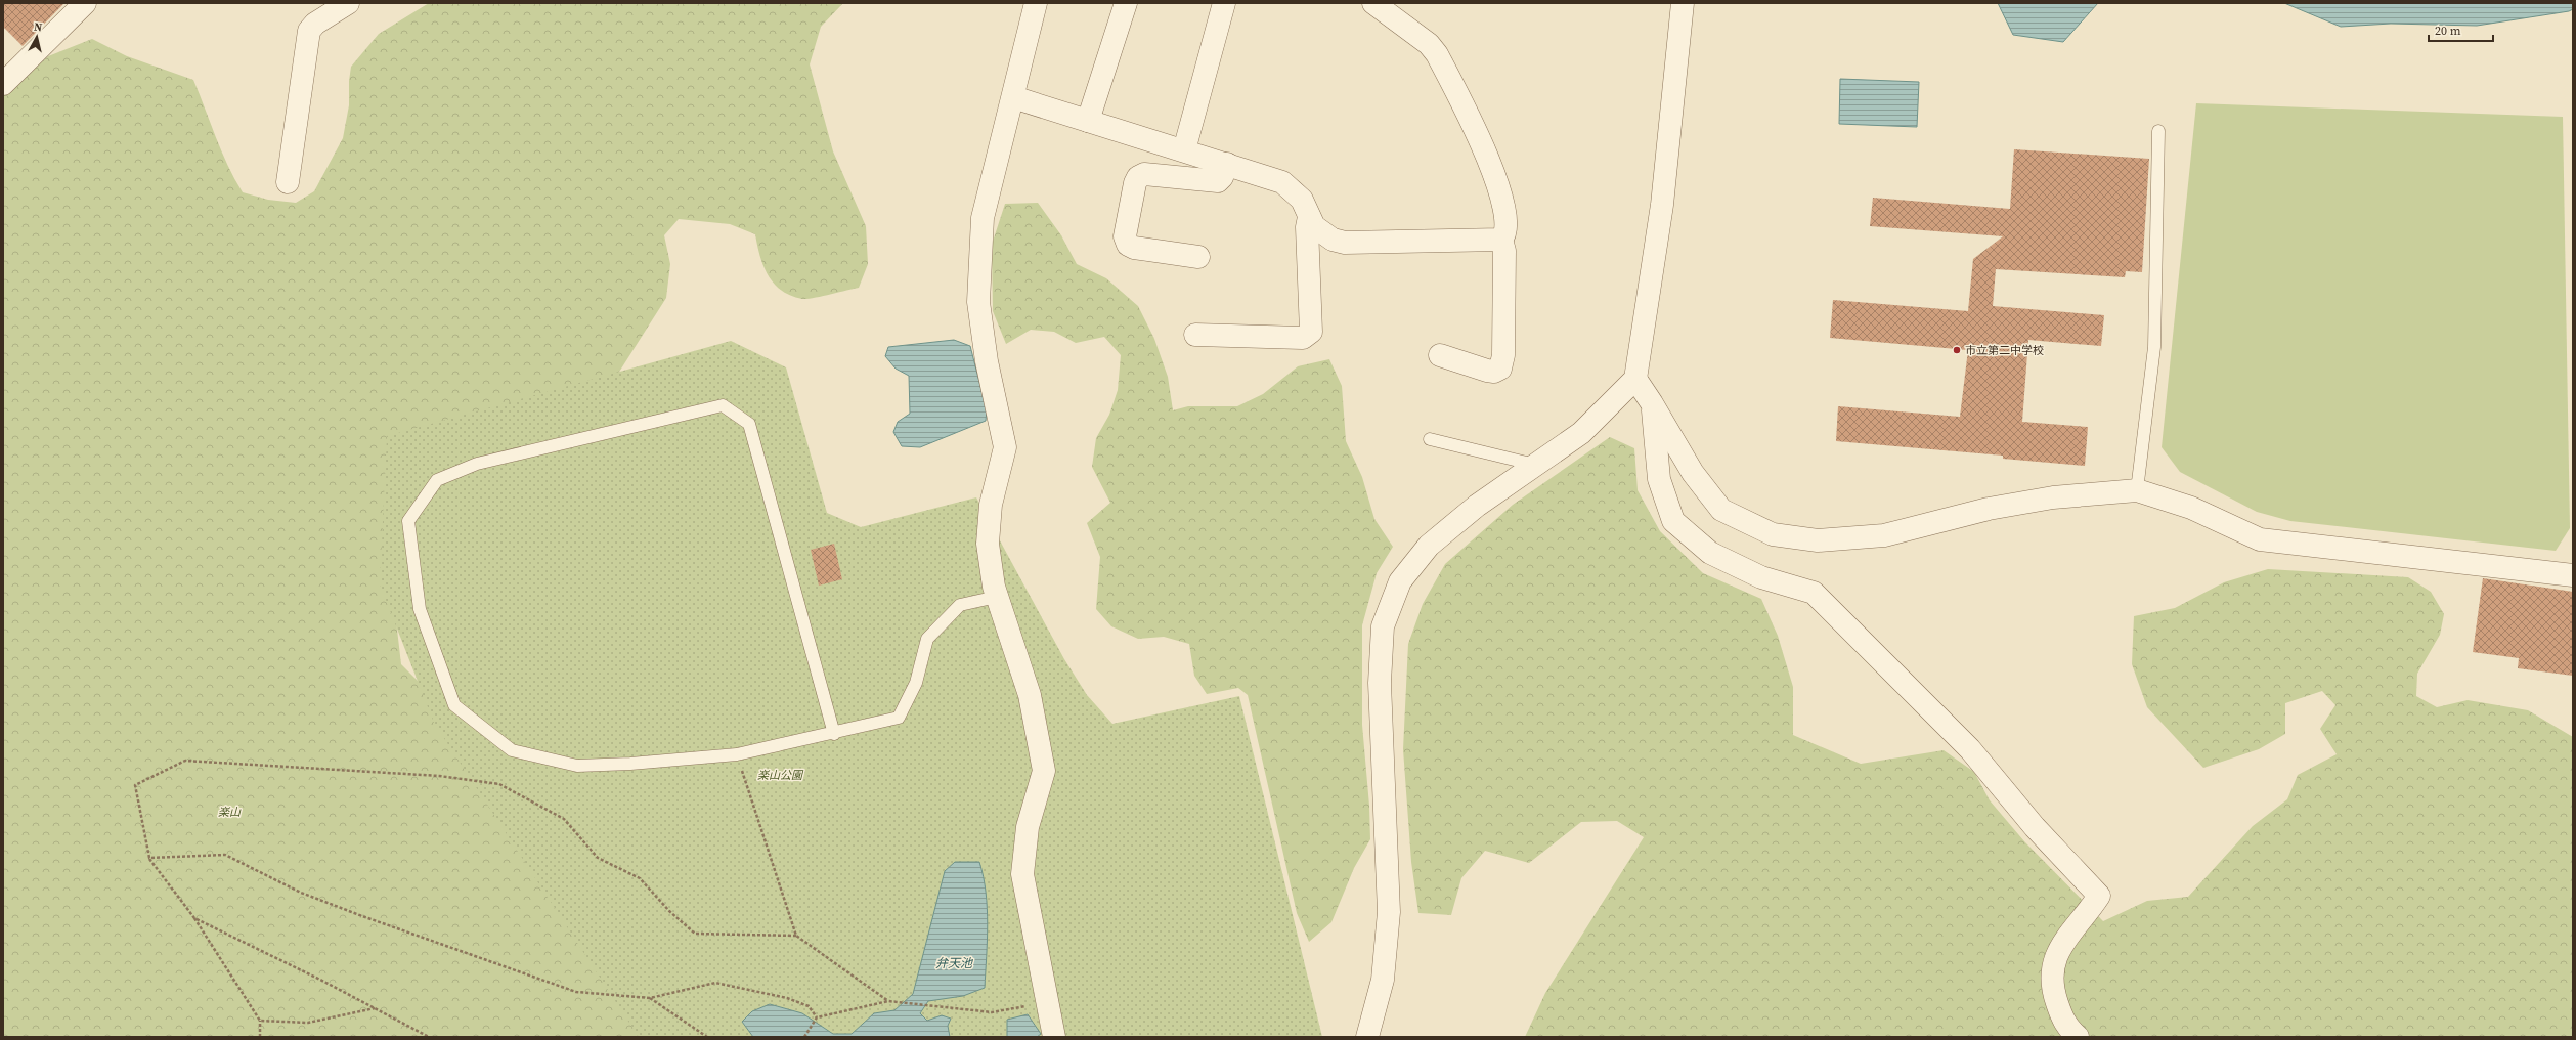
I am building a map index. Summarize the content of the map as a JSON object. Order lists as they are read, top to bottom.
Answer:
{
  "water": ["弁天池"],
  "parks": ["楽山公園", "楽山"],
  "places": ["市立第二中学校"],
  "scale_bar": "20 m",
  "north": "top"
}
